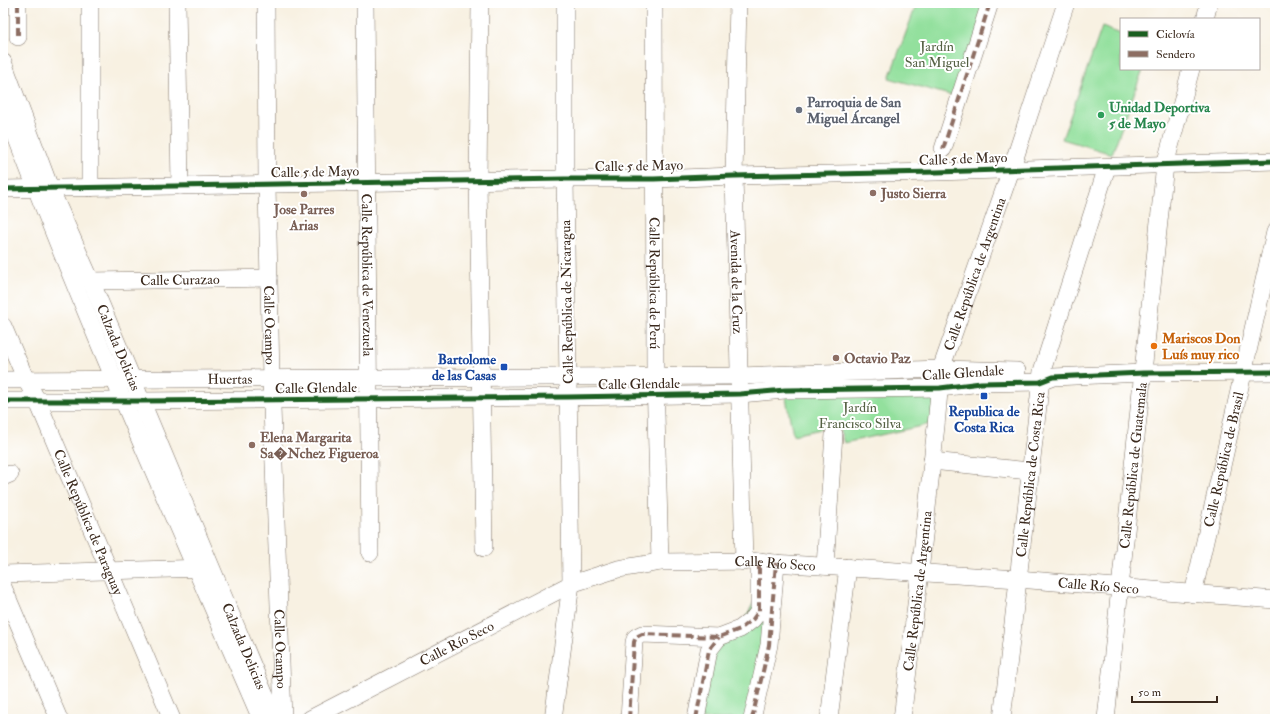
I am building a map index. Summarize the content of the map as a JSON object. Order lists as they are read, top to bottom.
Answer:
{
  "streets": {
    "street": [
      "Calle 5 de Mayo",
      "Calle República de Argentina",
      "Calle República de Venezuela",
      "Calle Curazao",
      "Avenida de la Cruz",
      "Calle República de Perú",
      "Calle República de Nicaragua",
      "Calle Ocampo",
      "Calzada Delicias",
      "Calle Glendale",
      "Huertas",
      "Calle República de Brasil",
      "Calle República de Guatemala",
      "Calle República de Costa Rica",
      "Calle República de Paraguay",
      "Calle Río Seco"
    ]
  },
  "crossings": [
    ["Calle 5 de Mayo", "Calle República de Argentina"],
    ["Calle 5 de Mayo", "Calle República de Venezuela"],
    ["Calle 5 de Mayo", "Avenida de la Cruz"],
    ["Calle 5 de Mayo", "Calle República de Perú"],
    ["Calle 5 de Mayo", "Calle República de Nicaragua"],
    ["Calle 5 de Mayo", "Calle Ocampo"],
    ["Calle 5 de Mayo", "Calzada Delicias"],
    ["Calle 5 de Mayo", "Calle República de Guatemala"],
    ["Calle 5 de Mayo", "Calle República de Costa Rica"],
    ["Calle República de Argentina", "Calle Glendale"],
    ["Calle República de Argentina", "Calle Río Seco"],
    ["Calle República de Venezuela", "Calle Glendale"],
    ["Calle República de Venezuela", "Huertas"],
    ["Calle Curazao", "Calle Ocampo"],
    ["Calle Curazao", "Calzada Delicias"],
    ["Avenida de la Cruz", "Calle Glendale"],
    ["Avenida de la Cruz", "Calle Río Seco"],
    ["Calle República de Perú", "Calle Glendale"],
    ["Calle República de Perú", "Calle Río Seco"],
    ["Calle República de Nicaragua", "Calle Glendale"],
    ["Calle República de Nicaragua", "Calle Río Seco"],
    ["Calle Ocampo", "Calle Glendale"],
    ["Calle Ocampo", "Huertas"],
    ["Calzada Delicias", "Calle Glendale"],
    ["Calzada Delicias", "Huertas"],
    ["Calle Glendale", "Huertas"],
    ["Calle Glendale", "Calle República de Brasil"],
    ["Calle Glendale", "Calle República de Guatemala"],
    ["Calle Glendale", "Calle República de Costa Rica"],
    ["Calle Glendale", "Calle República de Paraguay"],
    ["Huertas", "Calle República de Paraguay"],
    ["Calle República de Brasil", "Calle Río Seco"],
    ["Calle República de Guatemala", "Calle Río Seco"],
    ["Calle República de Costa Rica", "Calle Río Seco"]
  ],
  "parks": ["Jardín San Miguel", "Jardín Francisco Silva"],
  "places": {
    "other": [
      "Parroquia de San Miguel Árcangel",
      "Unidad Deportiva 5 de Mayo",
      "Justo Sierra",
      "Jose Parres Arias",
      "Mariscos Don Luís muy rico",
      "Octavio Paz",
      "Elena Margarita Sa�Nchez Figueroa"
    ],
    "transit": ["Bartolome de las Casas", "Republica de Costa Rica"]
  },
  "legend": ["Ciclovía", "Sendero"],
  "scale_bar": "50 m"
}
